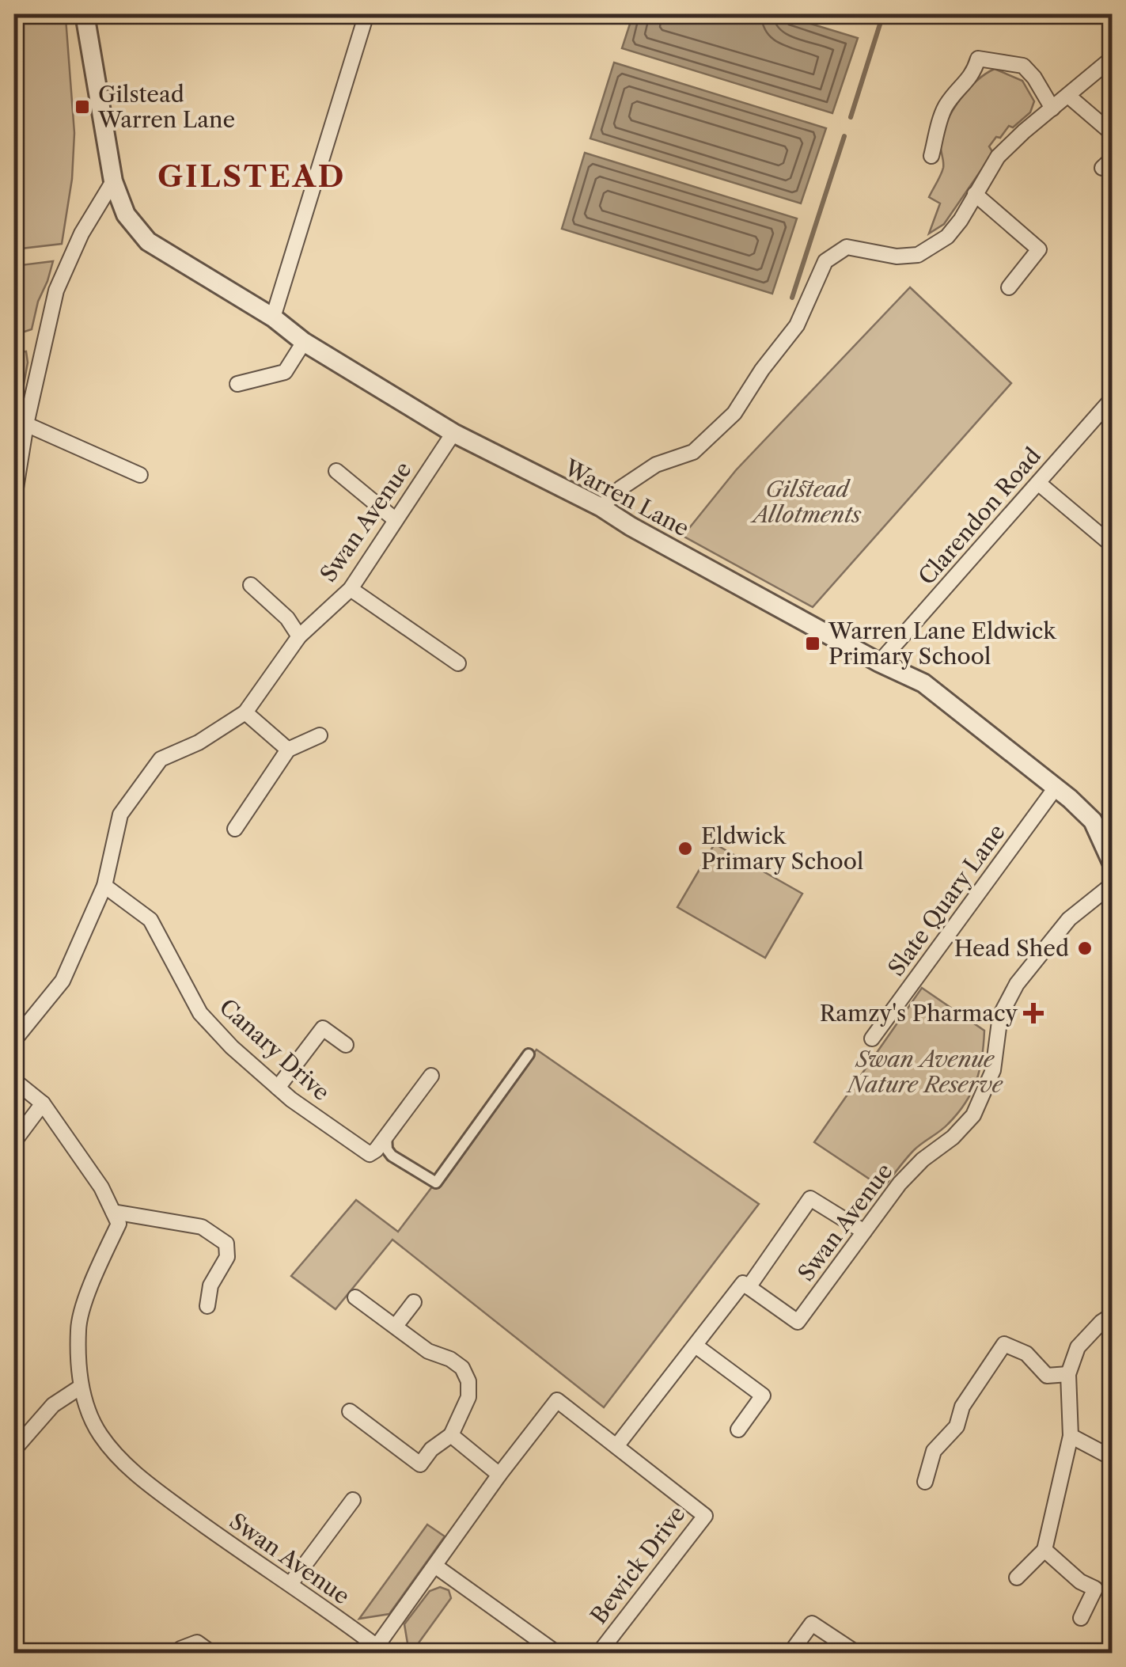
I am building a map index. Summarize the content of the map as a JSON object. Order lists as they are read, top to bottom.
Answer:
{
  "streets": {
    "street": [
      "Warren Lane",
      "Clarendon Road",
      "Swan Avenue",
      "Slate Quary Lane",
      "Canary Drive",
      "Bewick Drive"
    ]
  },
  "crossings": [
    ["Warren Lane", "Clarendon Road"],
    ["Warren Lane", "Swan Avenue"],
    ["Warren Lane", "Slate Quary Lane"],
    ["Swan Avenue", "Canary Drive"],
    ["Swan Avenue", "Bewick Drive"]
  ],
  "districts": ["GILSTEAD"],
  "parks": ["Gilstead Allotments", "Swan Avenue Nature Reserve"],
  "places": {
    "transit": ["Gilstead Warren Lane", "Warren Lane Eldwick Primary School"],
    "other": ["Eldwick Primary School", "Head Shed"],
    "health": ["Ramzy's Pharmacy"]
  }
}
